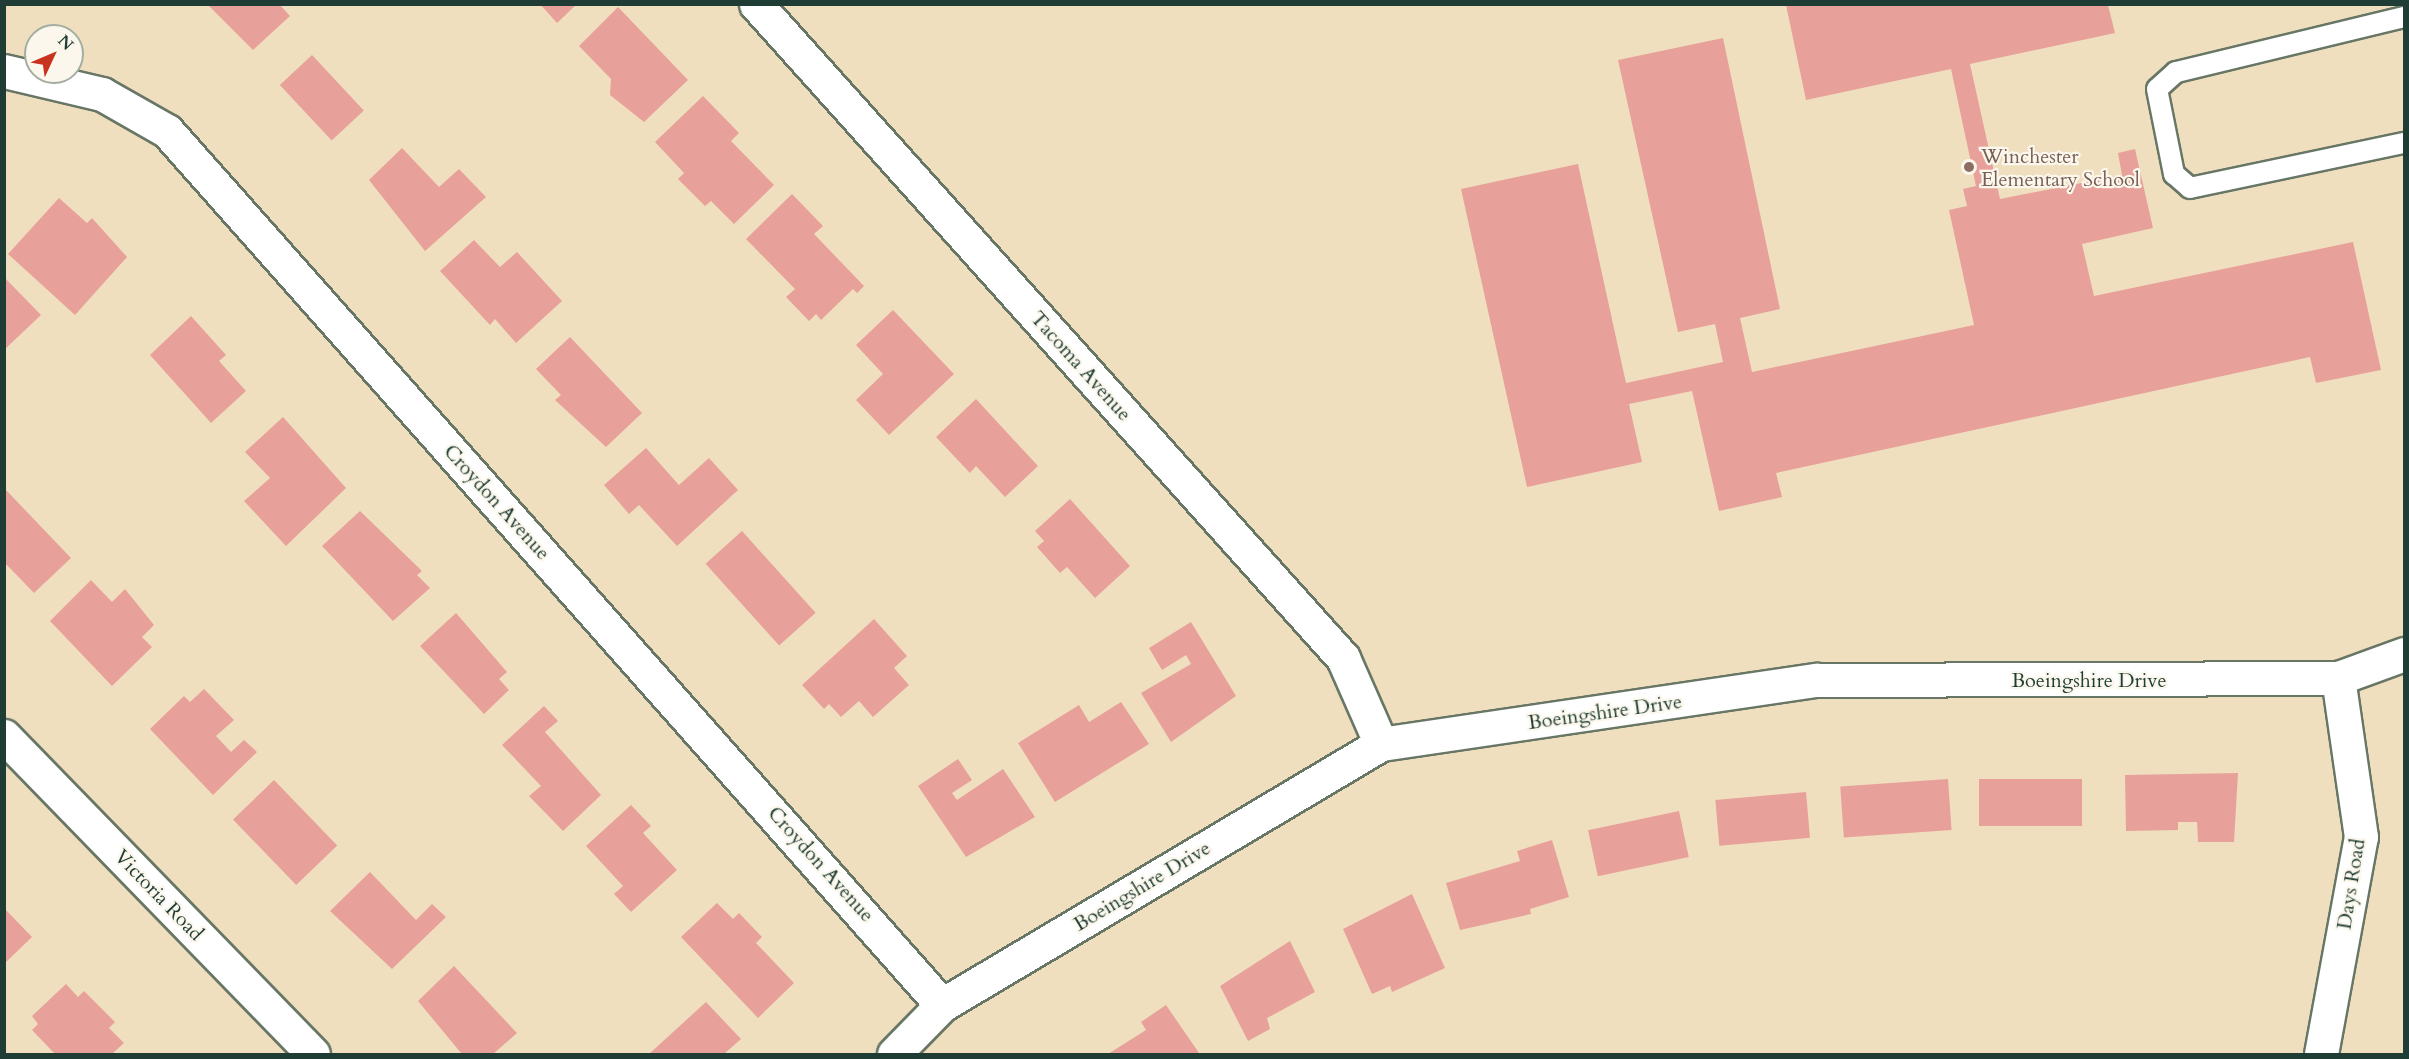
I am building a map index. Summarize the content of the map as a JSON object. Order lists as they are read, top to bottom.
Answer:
{
  "streets": {
    "street": [
      "Tacoma Avenue",
      "Croydon Avenue",
      "Boeingshire Drive",
      "Days Road",
      "Victoria Road"
    ]
  },
  "crossings": [
    ["Tacoma Avenue", "Boeingshire Drive"],
    ["Croydon Avenue", "Boeingshire Drive"],
    ["Boeingshire Drive", "Days Road"]
  ],
  "places": ["Winchester Elementary School"],
  "north": "top right"
}
